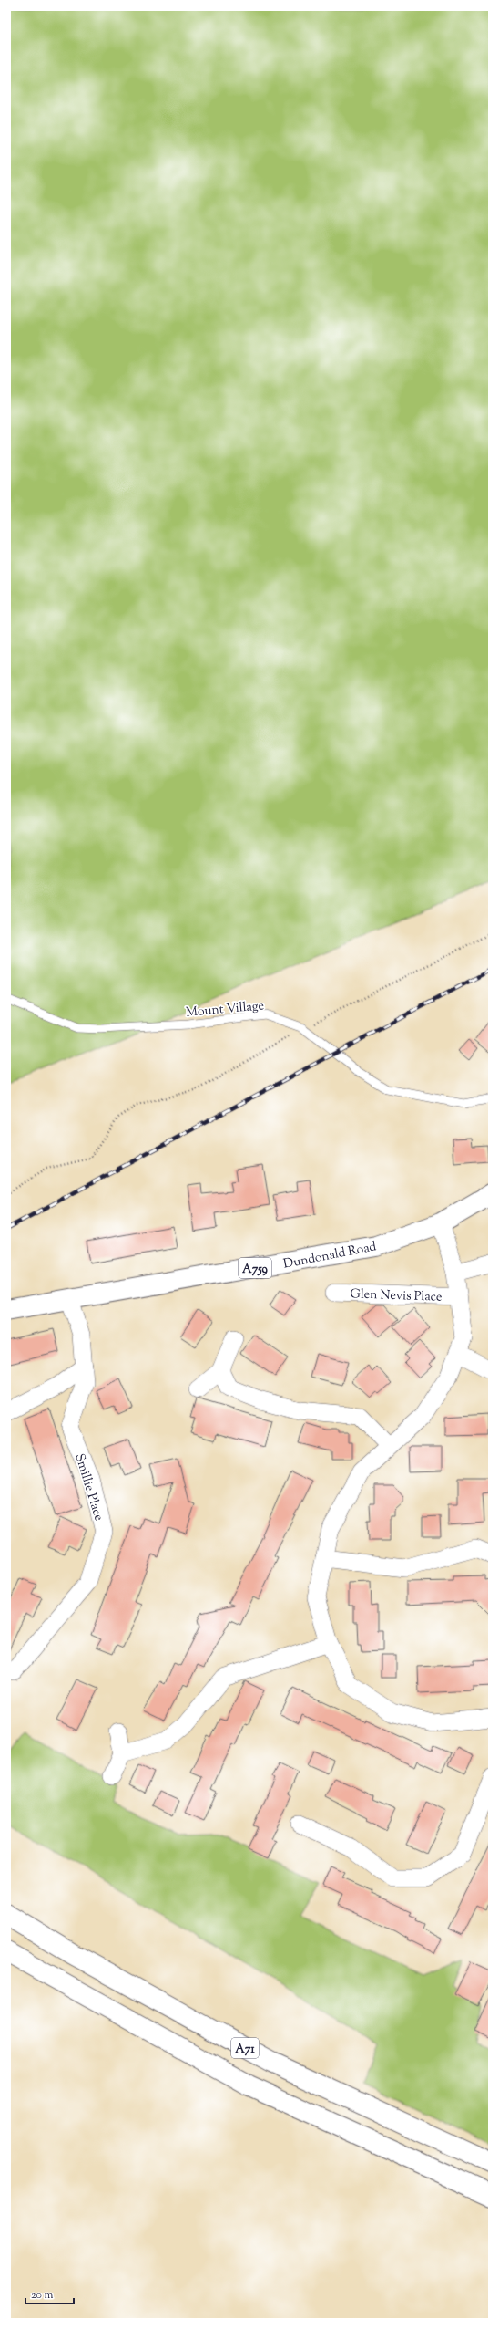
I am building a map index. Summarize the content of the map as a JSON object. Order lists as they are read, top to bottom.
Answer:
{
  "streets": {
    "main road": ["Dundonald Road", "A759", "A71"],
    "street": ["Glen Nevis Place", "Smillie Place"],
    "lane": ["Mount Village"]
  },
  "crossings": [
    ["Dundonald Road", "Smillie Place"]
  ],
  "scale_bar": "20 m"
}
